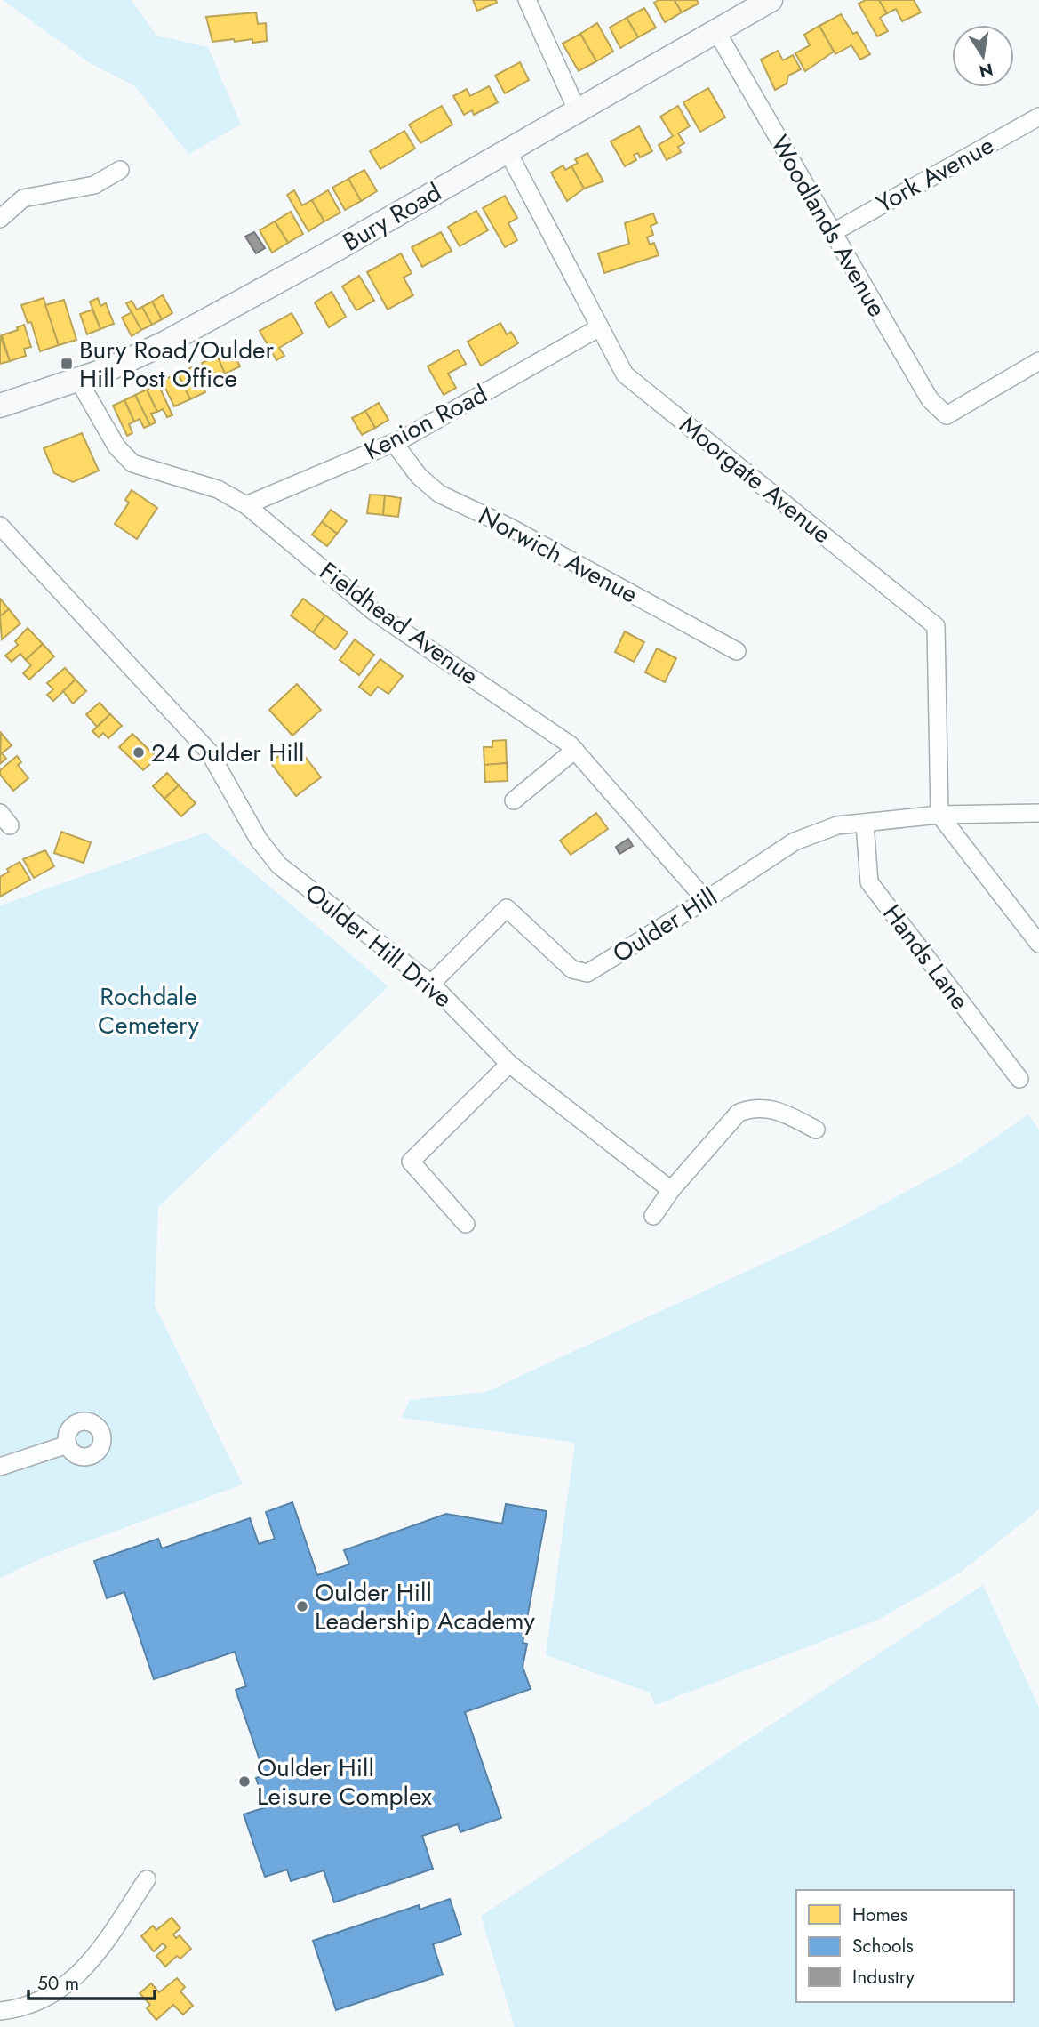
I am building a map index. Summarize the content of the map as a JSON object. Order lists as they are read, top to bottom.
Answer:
{
  "streets": {
    "main road": ["Bury Road"],
    "street": [
      "York Avenue",
      "Woodlands Avenue",
      "Kenion Road",
      "Moorgate Avenue",
      "Norwich Avenue",
      "Fieldhead Avenue",
      "Oulder Hill",
      "Oulder Hill Drive",
      "Hands Lane"
    ]
  },
  "crossings": [
    ["York Avenue", "Woodlands Avenue"],
    ["Bury Road", "Woodlands Avenue"],
    ["Bury Road", "Moorgate Avenue"],
    ["Bury Road", "Fieldhead Avenue"],
    ["Kenion Road", "Moorgate Avenue"],
    ["Kenion Road", "Norwich Avenue"],
    ["Kenion Road", "Fieldhead Avenue"],
    ["Moorgate Avenue", "Oulder Hill"],
    ["Fieldhead Avenue", "Oulder Hill"],
    ["Oulder Hill", "Oulder Hill Drive"],
    ["Oulder Hill", "Hands Lane"]
  ],
  "parks": ["Rochdale Cemetery"],
  "places": {
    "transit": ["Bury Road/Oulder Hill Post Office"],
    "other": ["24 Oulder Hill", "Oulder Hill Leadership Academy", "Oulder Hill Leisure Complex"]
  },
  "legend": ["Homes", "Schools", "Industry"],
  "scale_bar": "50 m",
  "north": "bottom"
}
